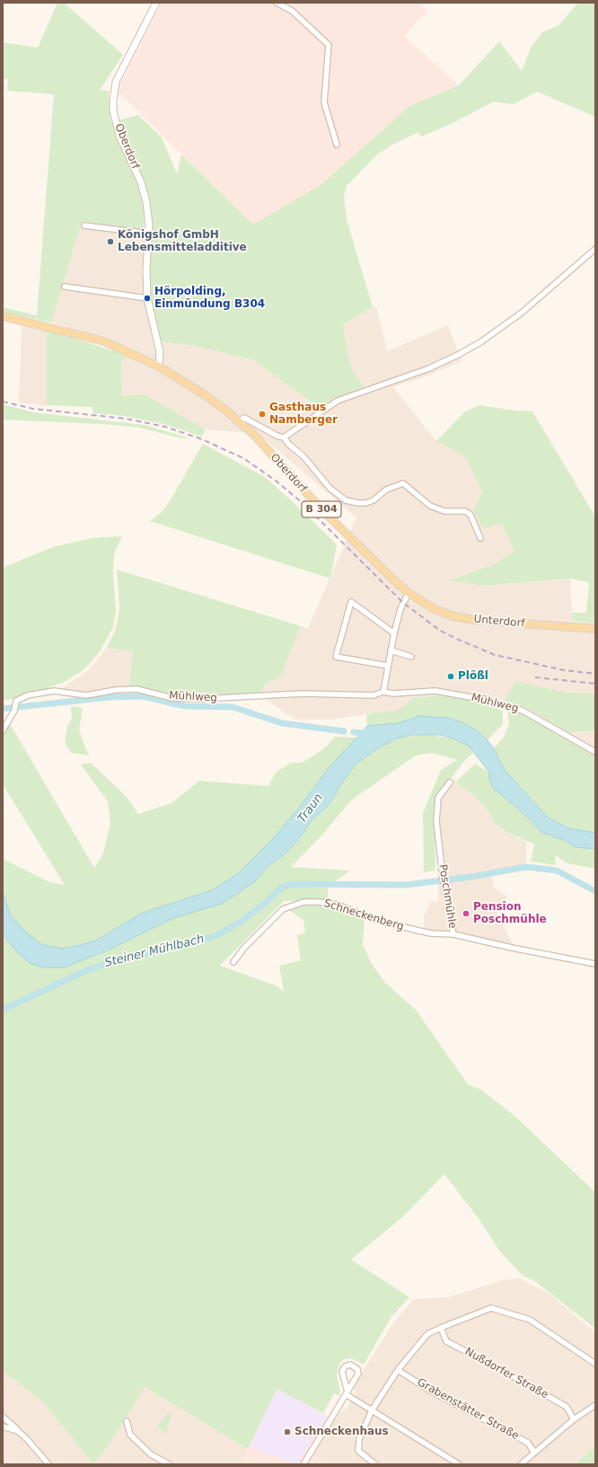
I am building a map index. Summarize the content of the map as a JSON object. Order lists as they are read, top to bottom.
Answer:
{
  "streets": {
    "main road": ["Oberdorf", "B 304", "Unterdorf"],
    "street": [
      "Mühlweg",
      "Poschmühle",
      "Schneckenberg",
      "Nußdorfer Straße",
      "Grabenstätter Straße"
    ]
  },
  "crossings": [
    ["Oberdorf", "Unterdorf"],
    ["Poschmühle", "Schneckenberg"]
  ],
  "water": ["Traun", "Steiner Mühlbach"],
  "places": [
    "Königshof GmbH Lebensmitteladditive",
    "Hörpolding, Einmündung B304",
    "Gasthaus Namberger",
    "Plößl",
    "Pension Poschmühle",
    "Schneckenhaus"
  ]
}
